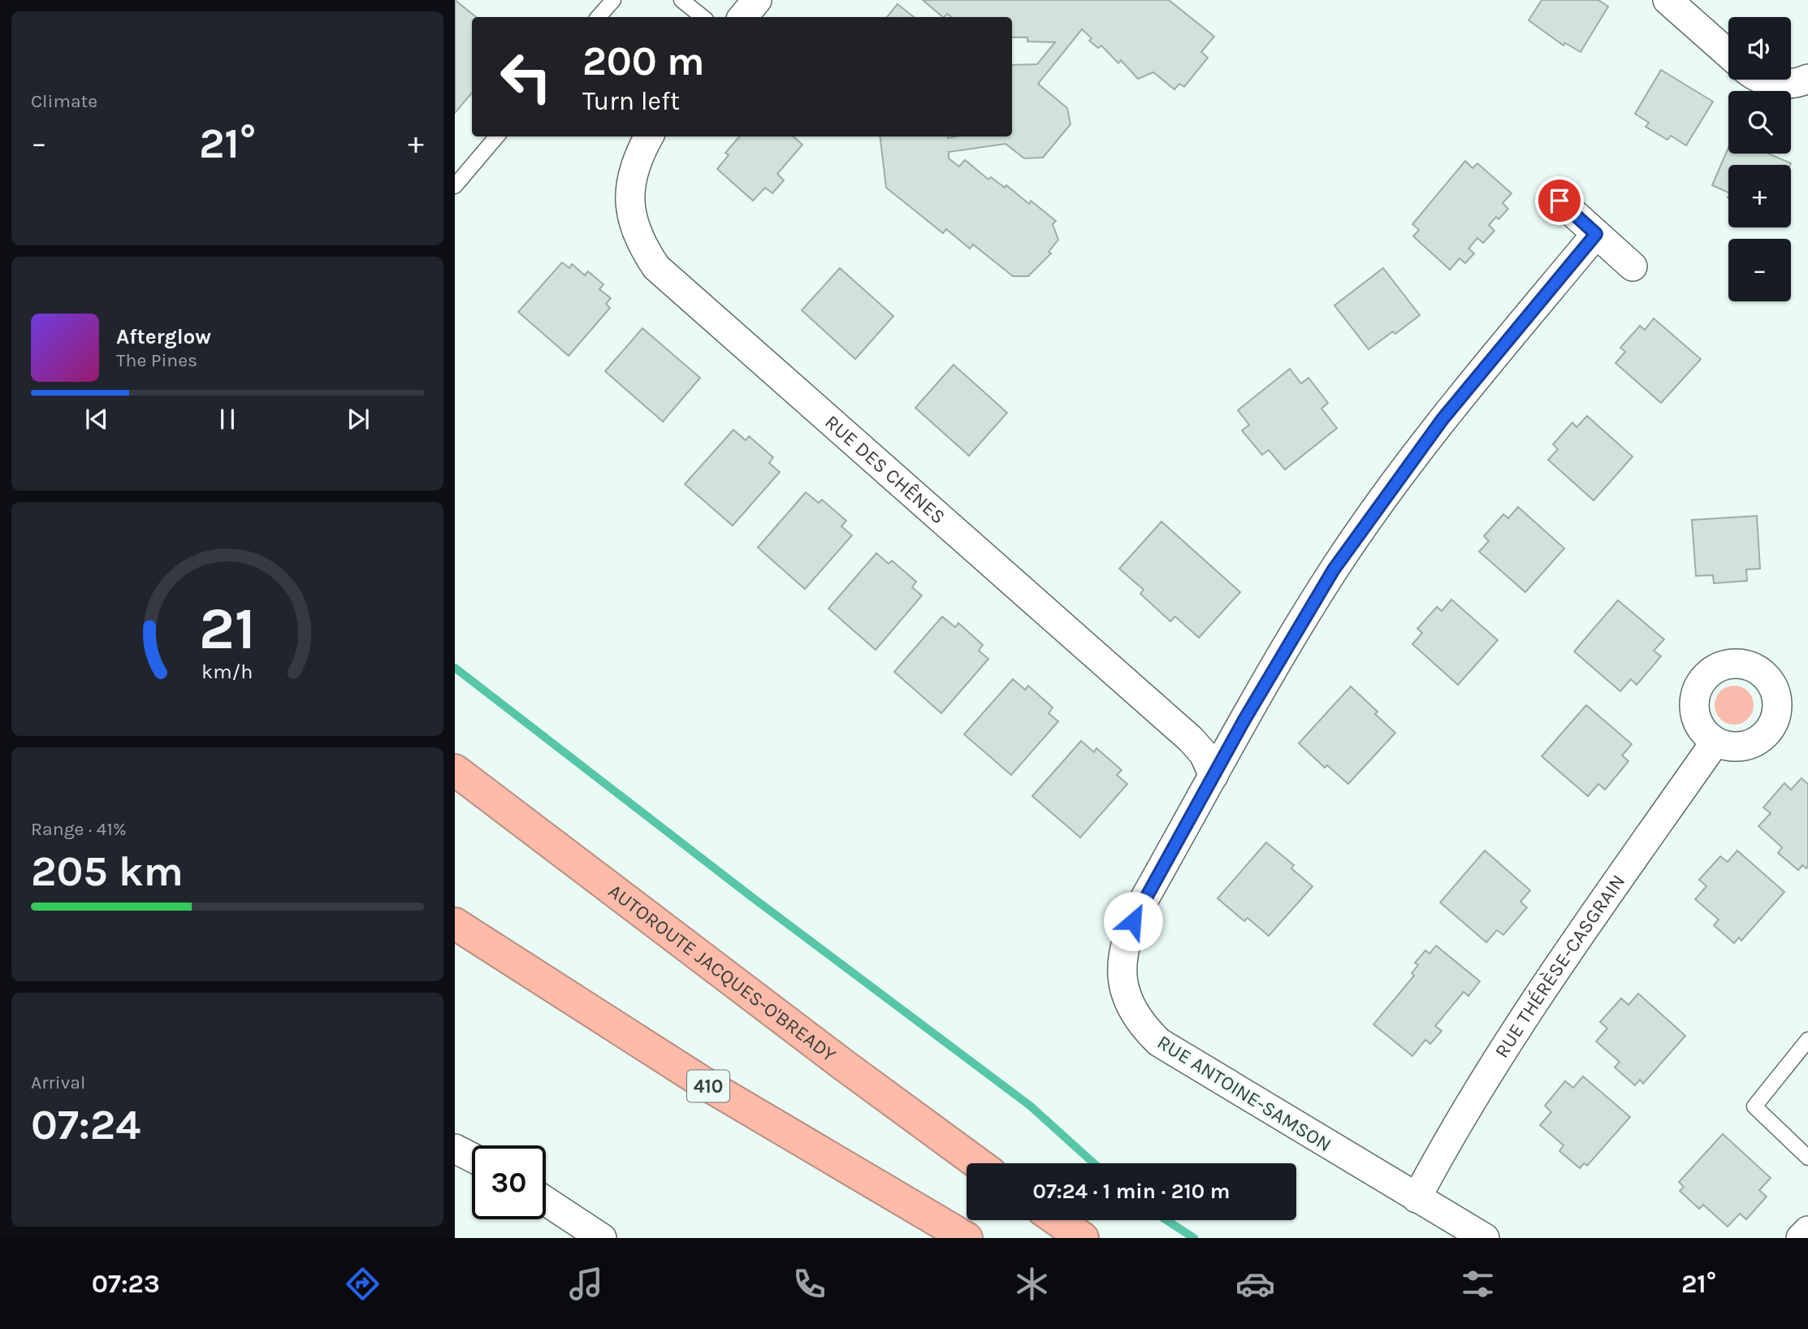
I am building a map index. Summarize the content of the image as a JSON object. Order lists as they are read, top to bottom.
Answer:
{
  "streets": {
    "highway": ["AUTOROUTE JACQUES-O'BREADY", "410"],
    "street": ["RUE DES CHÊNES", "RUE THÉRÈSE-CASGRAIN", "RUE ANTOINE-SAMSON"]
  },
  "crossings": [
    ["RUE DES CHÊNES", "RUE ANTOINE-SAMSON"],
    ["RUE THÉRÈSE-CASGRAIN", "RUE ANTOINE-SAMSON"]
  ],
  "page": {
    "tile": [
      "Climate",
      ["Range · 41%", "205 km"],
      ["Arrival", "07:24"]
    ],
    "map_buttons": ["+", "−"],
    "turn": ["200 m", "Turn left"],
    "heat": ["−", "21°", "+"],
    "song": ["Afterglow", "The Pines"],
    "limit": "30",
    "trip": "07:24 · 1 min · 210 m",
    "tabs": ["07:23", "21°"],
    "gauge": ["21", "km/h"]
  }
}
